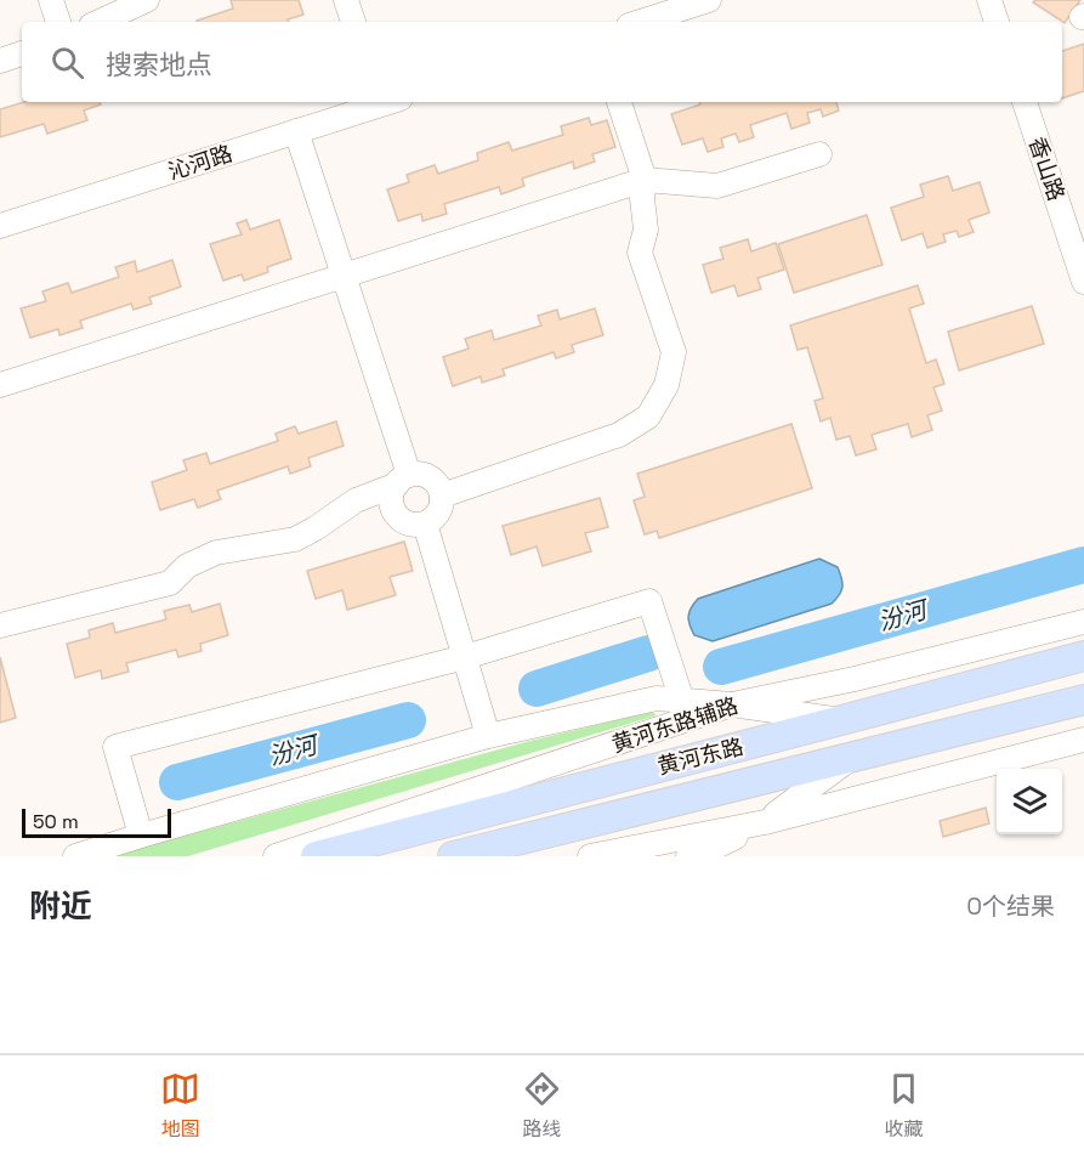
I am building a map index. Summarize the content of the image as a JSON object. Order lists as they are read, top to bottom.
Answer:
{
  "streets": {
    "main road": ["黄河东路"],
    "street": ["沁河路", "香山路", "黄河东路辅路"]
  },
  "water": ["汾河"],
  "scale_bar": "50 m",
  "page": {
    "search": "搜索地点",
    "scale": "50 m",
    "heading": ["附近", "0个结果"],
    "nav": ["地图", "路线", "收藏"]
  }
}
